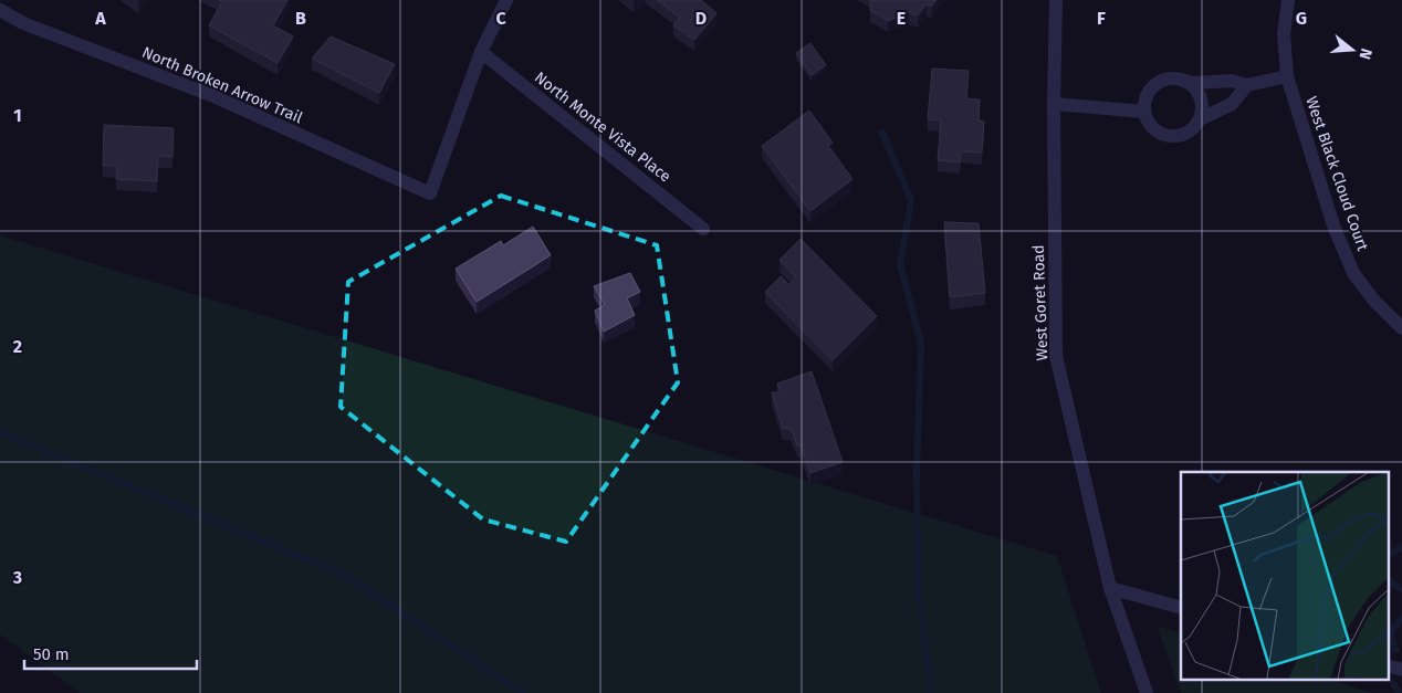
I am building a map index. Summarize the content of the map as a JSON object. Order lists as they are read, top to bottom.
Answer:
{
  "streets": {
    "street": [
      "North Broken Arrow Trail",
      "North Monte Vista Place",
      "West Black Cloud Court",
      "West Goret Road"
    ]
  },
  "crossings": [
    ["North Broken Arrow Trail", "North Monte Vista Place"]
  ],
  "scale_bar": "50 m",
  "north": "right",
  "grid": {
    "columns": [
      "A",
      "B",
      "C",
      "D",
      "E",
      "F",
      "G"
    ],
    "rows": ["1", "2", "3"]
  }
}
